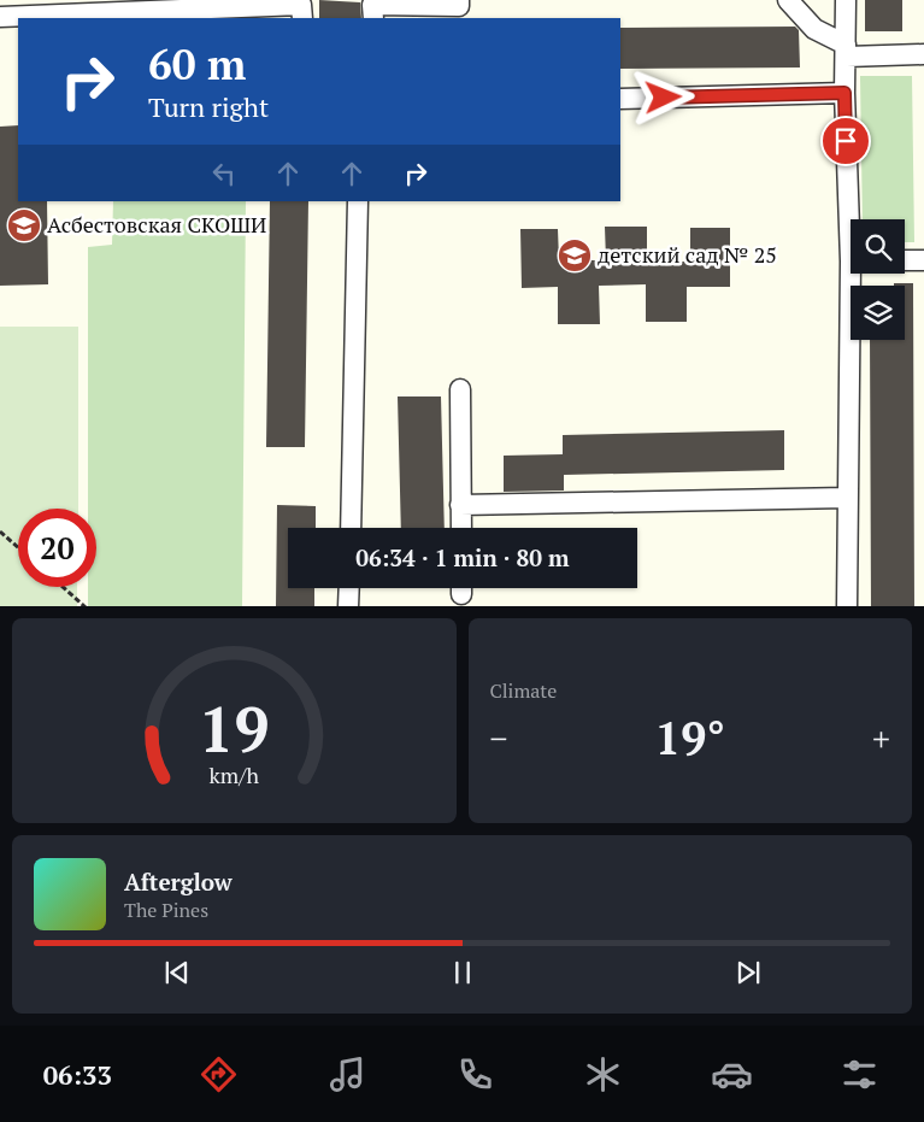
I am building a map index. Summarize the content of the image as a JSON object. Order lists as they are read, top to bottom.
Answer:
{
  "places": {
    "school or university": ["Асбестовская СКОШИ", "детский сад № 25"]
  },
  "page": {
    "turn": ["60 m", "Turn right"],
    "limit": "20",
    "trip": "06:34 · 1 min · 80 m",
    "tile": "Climate",
    "heat": ["−", "19°", "+"],
    "song": ["Afterglow", "The Pines"],
    "tabs": "06:33",
    "gauge": ["19", "km/h"]
  }
}
